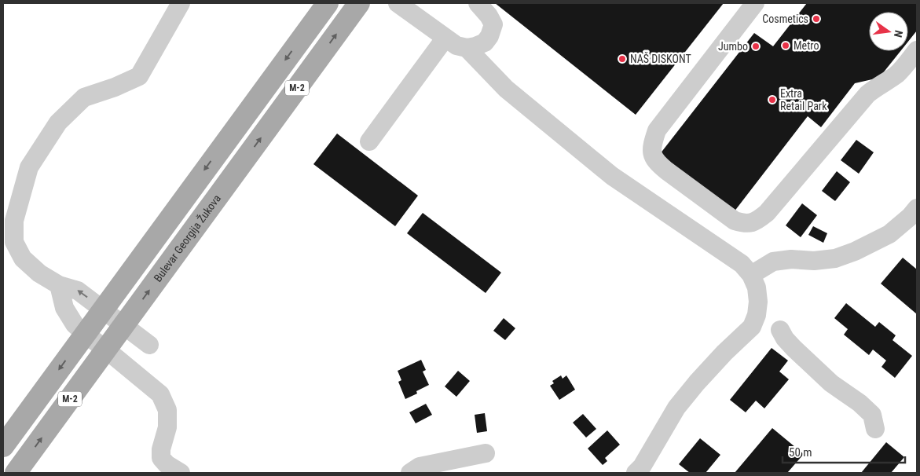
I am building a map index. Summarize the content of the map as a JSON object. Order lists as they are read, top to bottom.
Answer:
{
  "streets": {
    "main road": ["M-2", "Bulevar Georgija Žukova"]
  },
  "places": [
    "Cosmetics",
    "Metro",
    "Jumbo",
    "NAŠ DISKONT",
    "Extra Retail Park"
  ],
  "scale_bar": "50 m",
  "north": "right"
}
